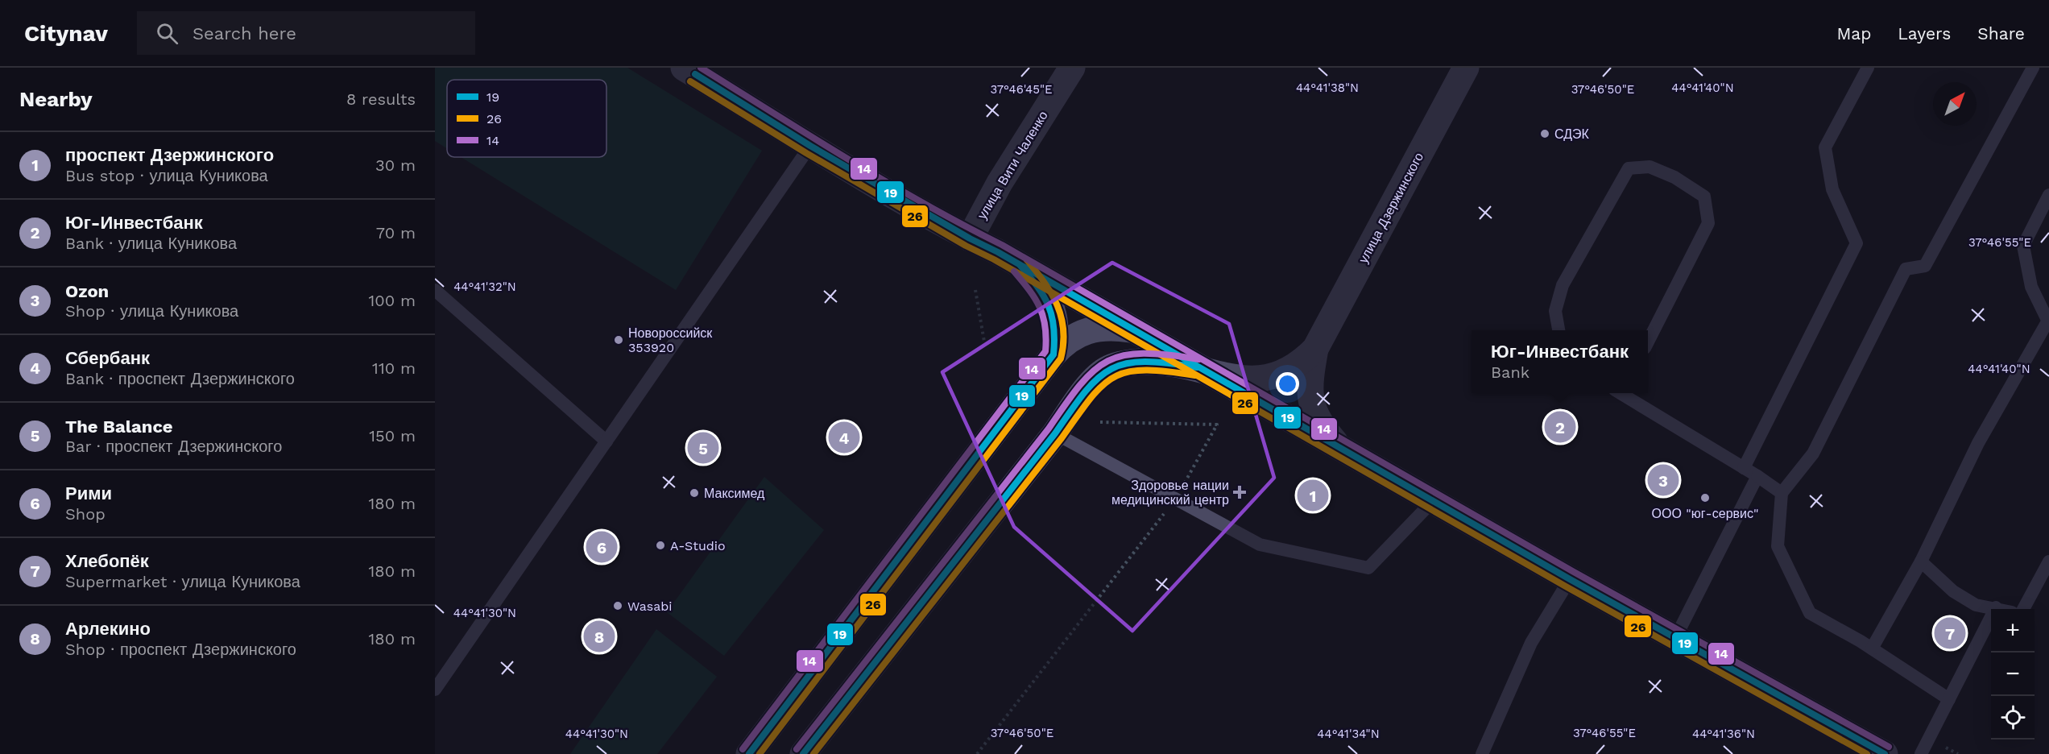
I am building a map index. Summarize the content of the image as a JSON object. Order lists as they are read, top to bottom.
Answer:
{
  "streets": {
    "street": ["улица Вити Чаленко", "улица Дзержинского"]
  },
  "places": {
    "other": [
      "СДЭК",
      "Новороссийск 353920",
      "Максимед",
      "ООО \"юг-сервис\"",
      "A-Studio",
      "Wasabi"
    ],
    "health": ["Здоровье нации медицинский центр"]
  },
  "lines": ["transit line 14", "transit line 19", "transit line 26"],
  "legend": ["19", "26", "14"],
  "north": "top right",
  "page": {
    "header": "Citynav",
    "search": "Search here",
    "nav": ["Map", "Layers", "Share"],
    "heading": ["Nearby", "8 results"],
    "list": [
      {
        "mark": "1",
        "name": "проспект Дзержинского",
        "note": "Bus stop · улица Куникова",
        "value": "30 m"
      },
      {
        "mark": "2",
        "name": "Юг-Инвестбанк",
        "note": "Bank · улица Куникова",
        "value": "70 m"
      },
      {
        "mark": "3",
        "name": "Ozon",
        "note": "Shop · улица Куникова",
        "value": "100 m"
      },
      {
        "mark": "4",
        "name": "Сбербанк",
        "note": "Bank · проспект Дзержинского",
        "value": "110 m"
      },
      {
        "mark": "5",
        "name": "The Balance",
        "note": "Bar · проспект Дзержинского",
        "value": "150 m"
      },
      {
        "mark": "6",
        "name": "Рими",
        "note": "Shop",
        "value": "180 m"
      },
      {
        "mark": "7",
        "name": "Хлебопёк",
        "note": "Supermarket · улица Куникова",
        "value": "180 m"
      },
      {
        "mark": "8",
        "name": "Арлекино",
        "note": "Shop · проспект Дзержинского",
        "value": "180 m"
      }
    ],
    "popup": ["Юг-Инвестбанк", "Bank"],
    "pins": [
      "2",
      "4",
      "5",
      "3",
      "1",
      "6",
      "7",
      "8"
    ],
    "map_buttons": ["+", "−"]
  },
  "coordinates": [
    "44°41'38\"N",
    "44°41'40\"N",
    "37°46'45\"E",
    "37°46'50\"E",
    "37°46'55\"E",
    "44°41'32\"N",
    "44°41'30\"N",
    "44°41'34\"N",
    "44°41'36\"N"
  ]
}
